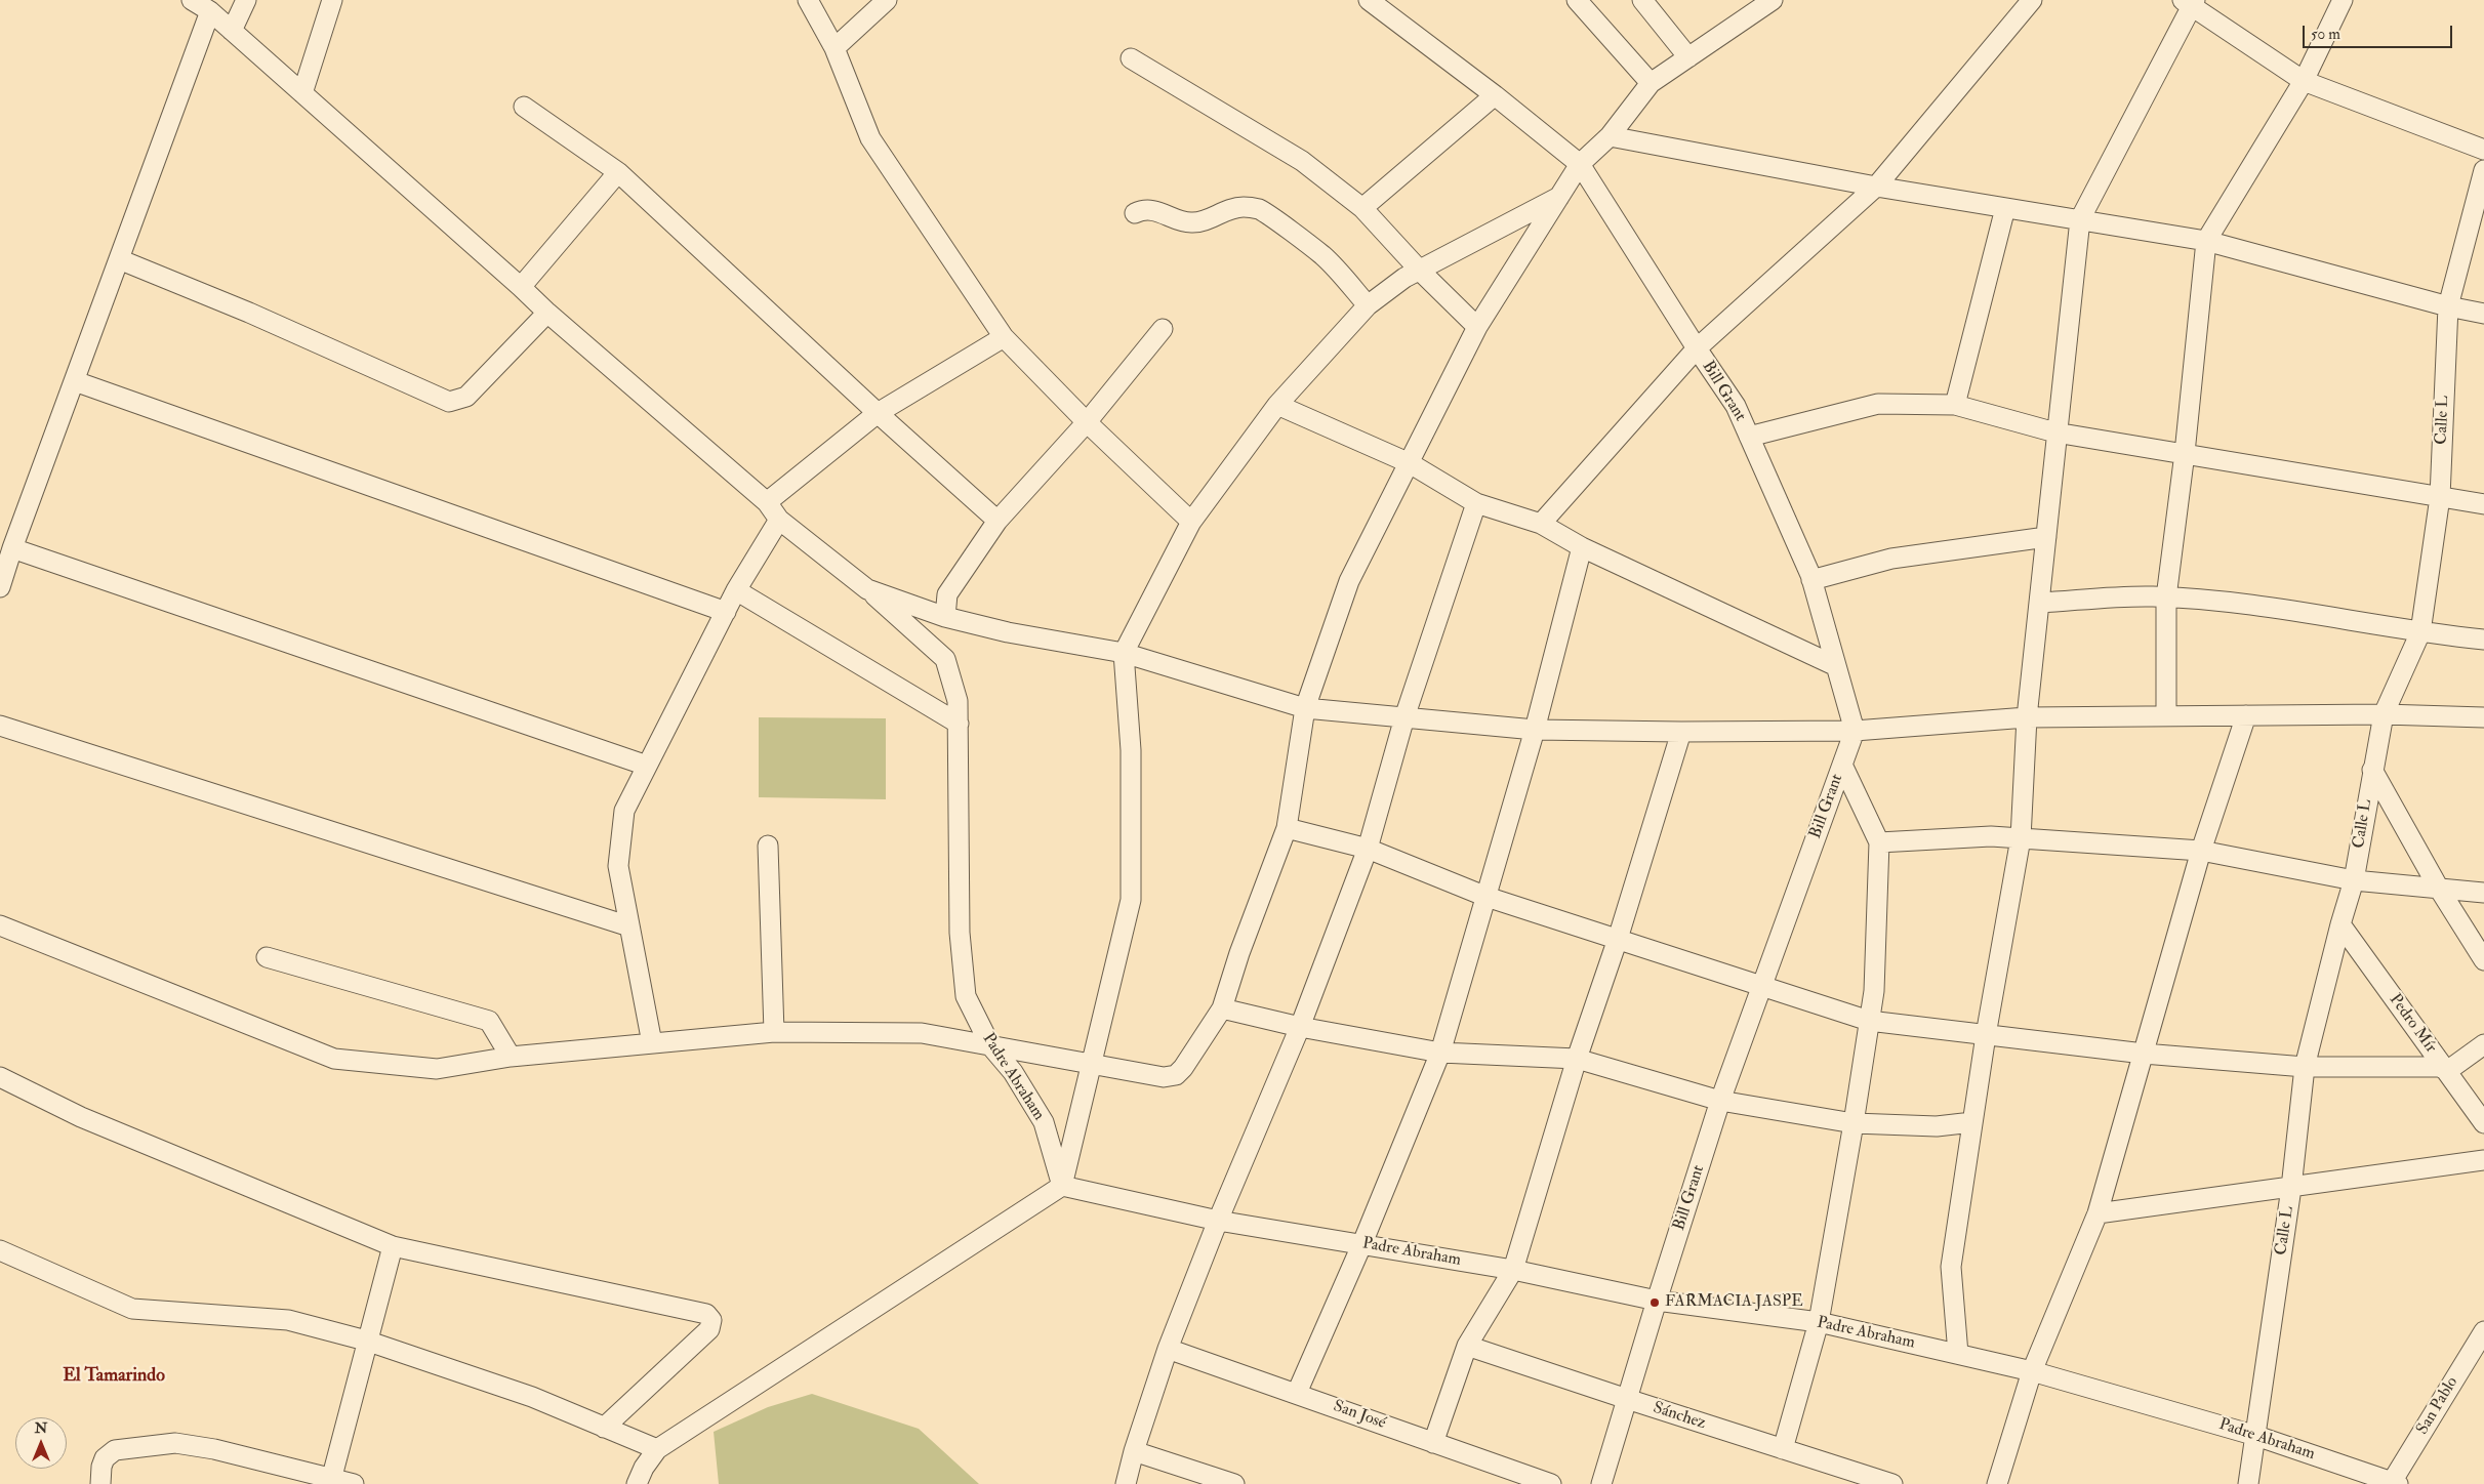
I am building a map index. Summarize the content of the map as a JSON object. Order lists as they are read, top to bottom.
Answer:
{
  "streets": {
    "street": [
      "Bill Grant",
      "Calle L",
      "Pedro Mír",
      "Padre Abraham",
      "San Pablo",
      "San José",
      "Sánchez"
    ]
  },
  "crossings": [
    ["Bill Grant", "Padre Abraham"],
    ["Bill Grant", "Sánchez"],
    ["Calle L", "Pedro Mír"],
    ["Calle L", "Padre Abraham"],
    ["Padre Abraham", "San Pablo"]
  ],
  "districts": ["El Tamarindo"],
  "places": ["FARMACIA JASPE"],
  "scale_bar": "50 m",
  "north": "top"
}
